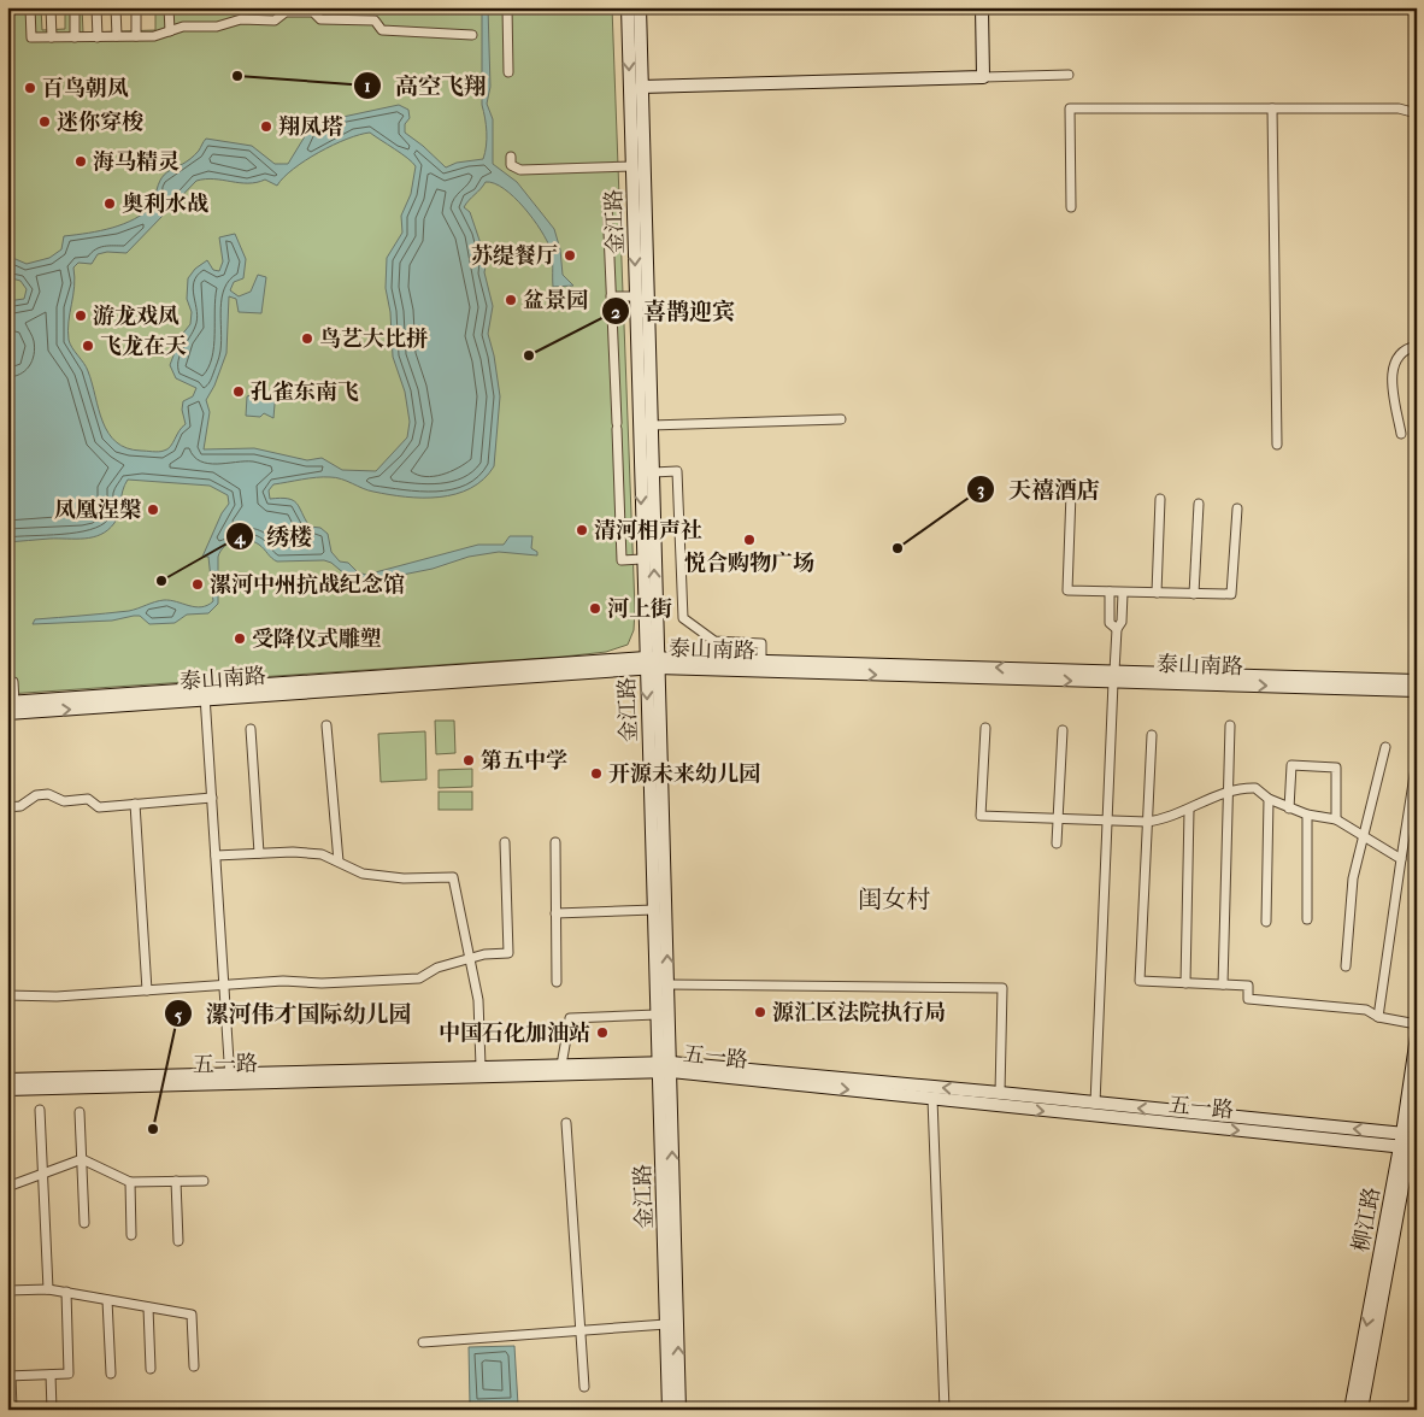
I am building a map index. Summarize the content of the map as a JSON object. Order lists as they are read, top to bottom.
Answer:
{
  "streets": {
    "street": [
      "金江路",
      "泰山南路",
      "五一路",
      "柳江路"
    ]
  },
  "crossings": [
    ["金江路", "泰山南路"],
    ["金江路", "五一路"],
    ["五一路", "柳江路"]
  ],
  "districts": ["闺女村"],
  "places": [
    "高空飞翔",
    "百鸟朝凤",
    "迷你穿梭",
    "翔凤塔",
    "海马精灵",
    "奥利水战",
    "苏缇餐厅",
    "盆景园",
    "游龙戏凤",
    "鸟艺大比拼",
    "飞龙在天",
    "喜鹊迎宾",
    "孔雀东南飞",
    "凤凰涅槃",
    "清河相声社",
    "悦合购物广场",
    "天禧酒店",
    "绣楼",
    "漯河中州抗战纪念馆",
    "河上街",
    "受降仪式雕塑",
    "第五中学",
    "开源未来幼儿园",
    "源汇区法院执行局",
    "中国石化加油站",
    "漯河伟才国际幼儿园"
  ]
}
